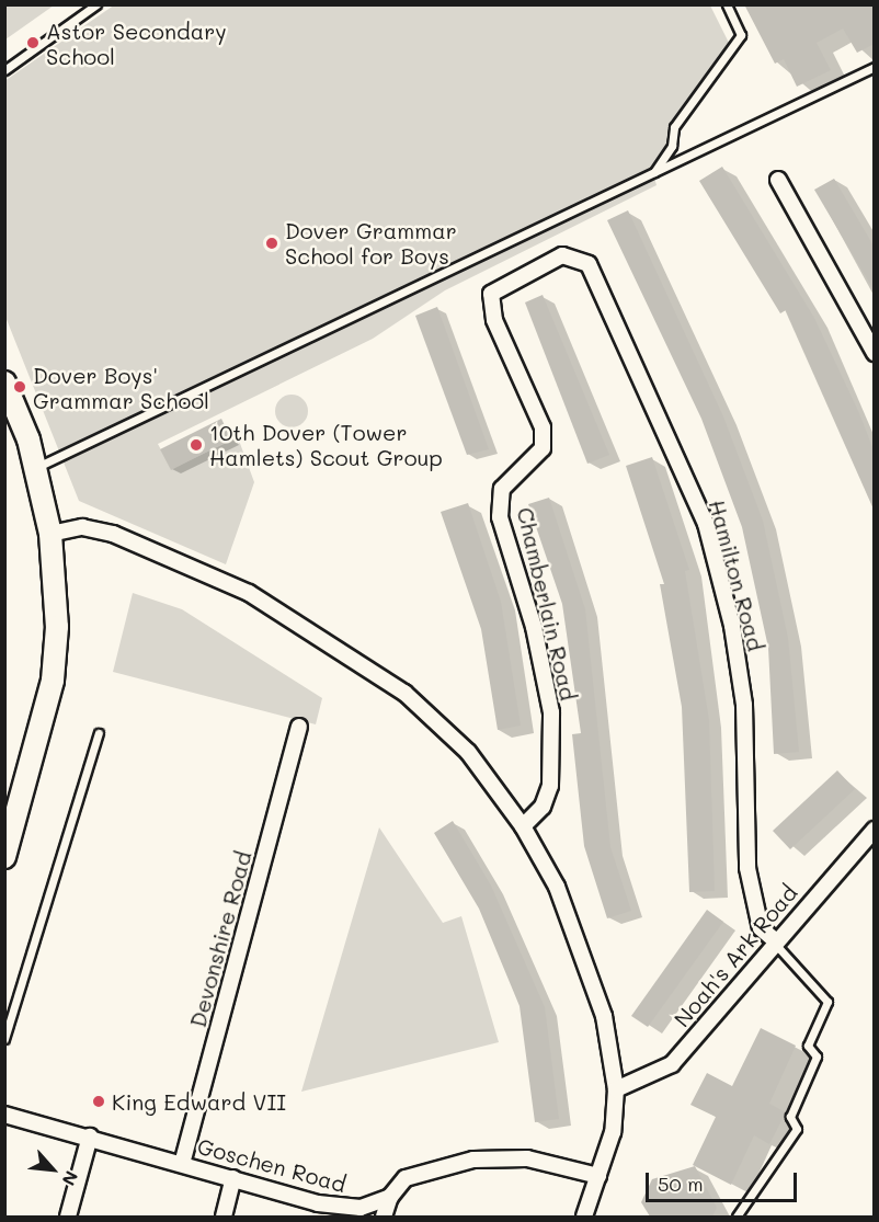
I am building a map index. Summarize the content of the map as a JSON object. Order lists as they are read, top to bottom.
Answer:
{
  "streets": {
    "street": [
      "Hamilton Road",
      "Chamberlain Road",
      "Devonshire Road",
      "Noah's Ark Road",
      "Goschen Road"
    ]
  },
  "crossings": [
    ["Hamilton Road", "Chamberlain Road"],
    ["Hamilton Road", "Noah's Ark Road"],
    ["Devonshire Road", "Goschen Road"]
  ],
  "places": [
    "Astor Secondary School",
    "Dover Grammar School for Boys",
    "Dover Boys' Grammar School",
    "10th Dover (Tower Hamlets) Scout Group",
    "King Edward VII"
  ],
  "scale_bar": "50 m",
  "north": "bottom right"
}
